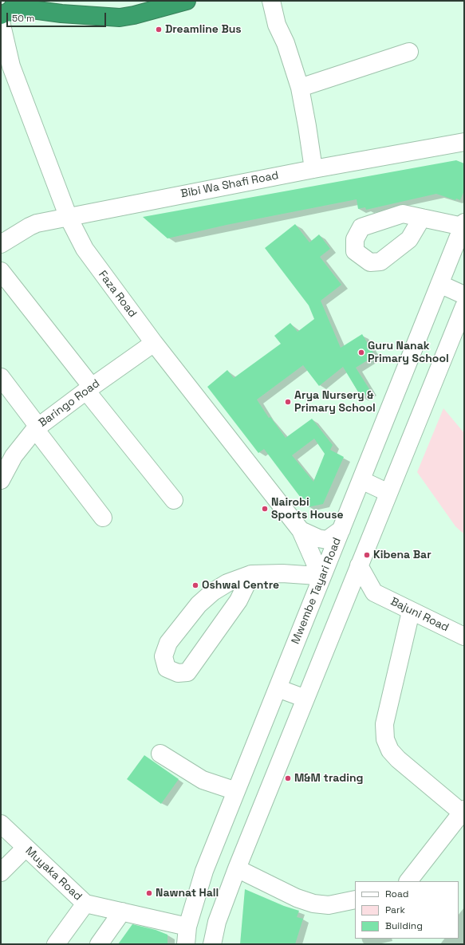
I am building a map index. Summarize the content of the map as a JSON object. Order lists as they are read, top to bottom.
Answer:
{
  "streets": {
    "street": [
      "Bibi Wa Shafi Road",
      "Faza Road",
      "Baringo Road",
      "Mwembe Tayari Road",
      "Bajuni Road",
      "Muyaka Road"
    ]
  },
  "crossings": [
    ["Bibi Wa Shafi Road", "Faza Road"],
    ["Faza Road", "Baringo Road"],
    ["Mwembe Tayari Road", "Muyaka Road"]
  ],
  "places": [
    "Dreamline Bus",
    "Guru Nanak Primary School",
    "Arya Nursery & Primary School",
    "Nairobi Sports House",
    "Kibena Bar",
    "Oshwal Centre",
    "M&M trading",
    "Nawnat Hall"
  ],
  "legend": ["Road", "Park", "Building"],
  "scale_bar": "50 m"
}
